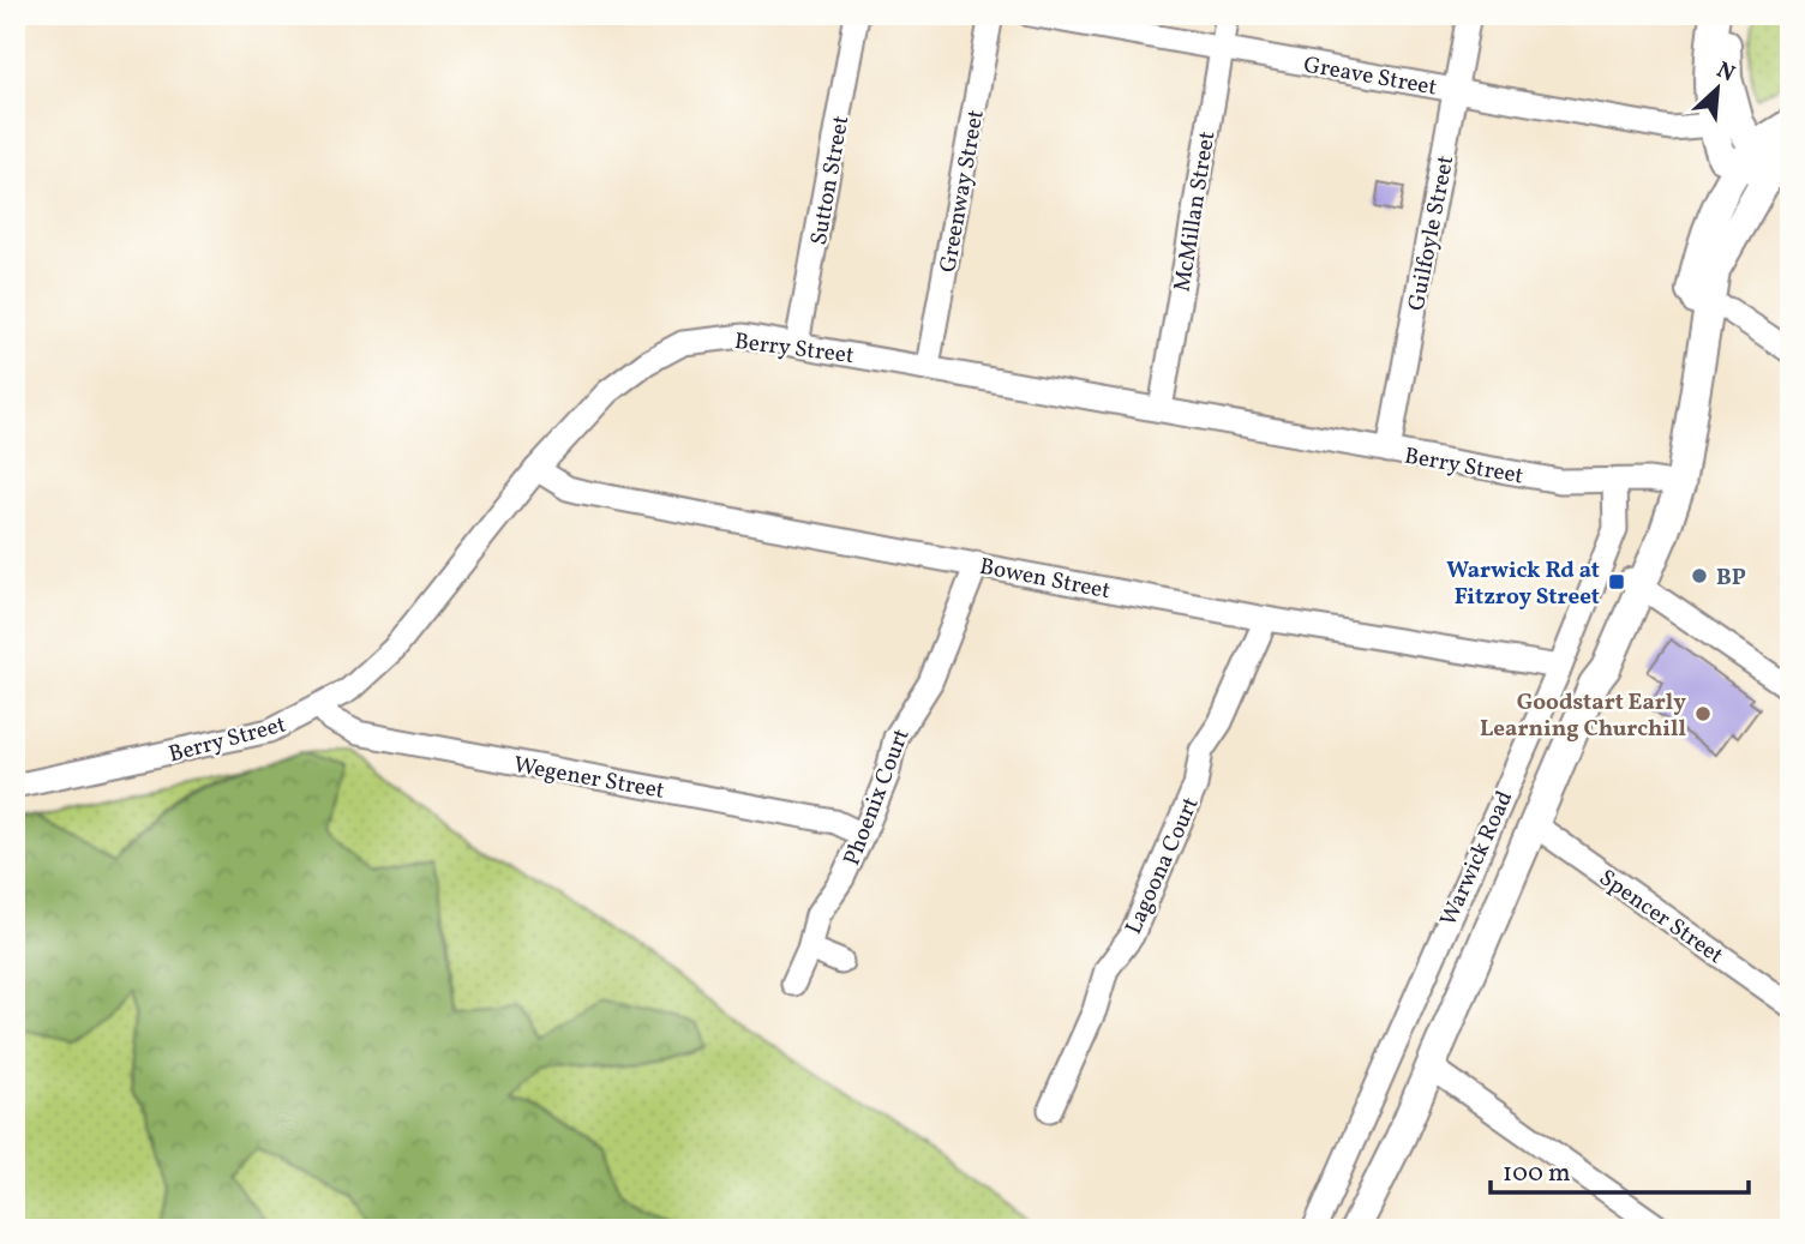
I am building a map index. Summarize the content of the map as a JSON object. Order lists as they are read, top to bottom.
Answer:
{
  "streets": {
    "main road": ["Warwick Road"],
    "street": [
      "Greave Street",
      "Sutton Street",
      "Greenway Street",
      "McMillan Street",
      "Guilfoyle Street",
      "Berry Street",
      "Bowen Street",
      "Wegener Street",
      "Phoenix Court",
      "Lagoona Court",
      "Spencer Street"
    ]
  },
  "crossings": [
    ["Greave Street", "McMillan Street"],
    ["Greave Street", "Guilfoyle Street"],
    ["Sutton Street", "Berry Street"],
    ["Greenway Street", "Berry Street"],
    ["McMillan Street", "Berry Street"],
    ["Guilfoyle Street", "Berry Street"],
    ["Berry Street", "Bowen Street"],
    ["Berry Street", "Wegener Street"],
    ["Berry Street", "Warwick Road"],
    ["Bowen Street", "Phoenix Court"],
    ["Bowen Street", "Warwick Road"],
    ["Bowen Street", "Lagoona Court"],
    ["Wegener Street", "Phoenix Court"],
    ["Warwick Road", "Spencer Street"]
  ],
  "places": {
    "other": ["BP", "Goodstart Early Learning Churchill"],
    "transit": ["Warwick Rd at Fitzroy Street"]
  },
  "scale_bar": "100 m",
  "north": "top right"
}
